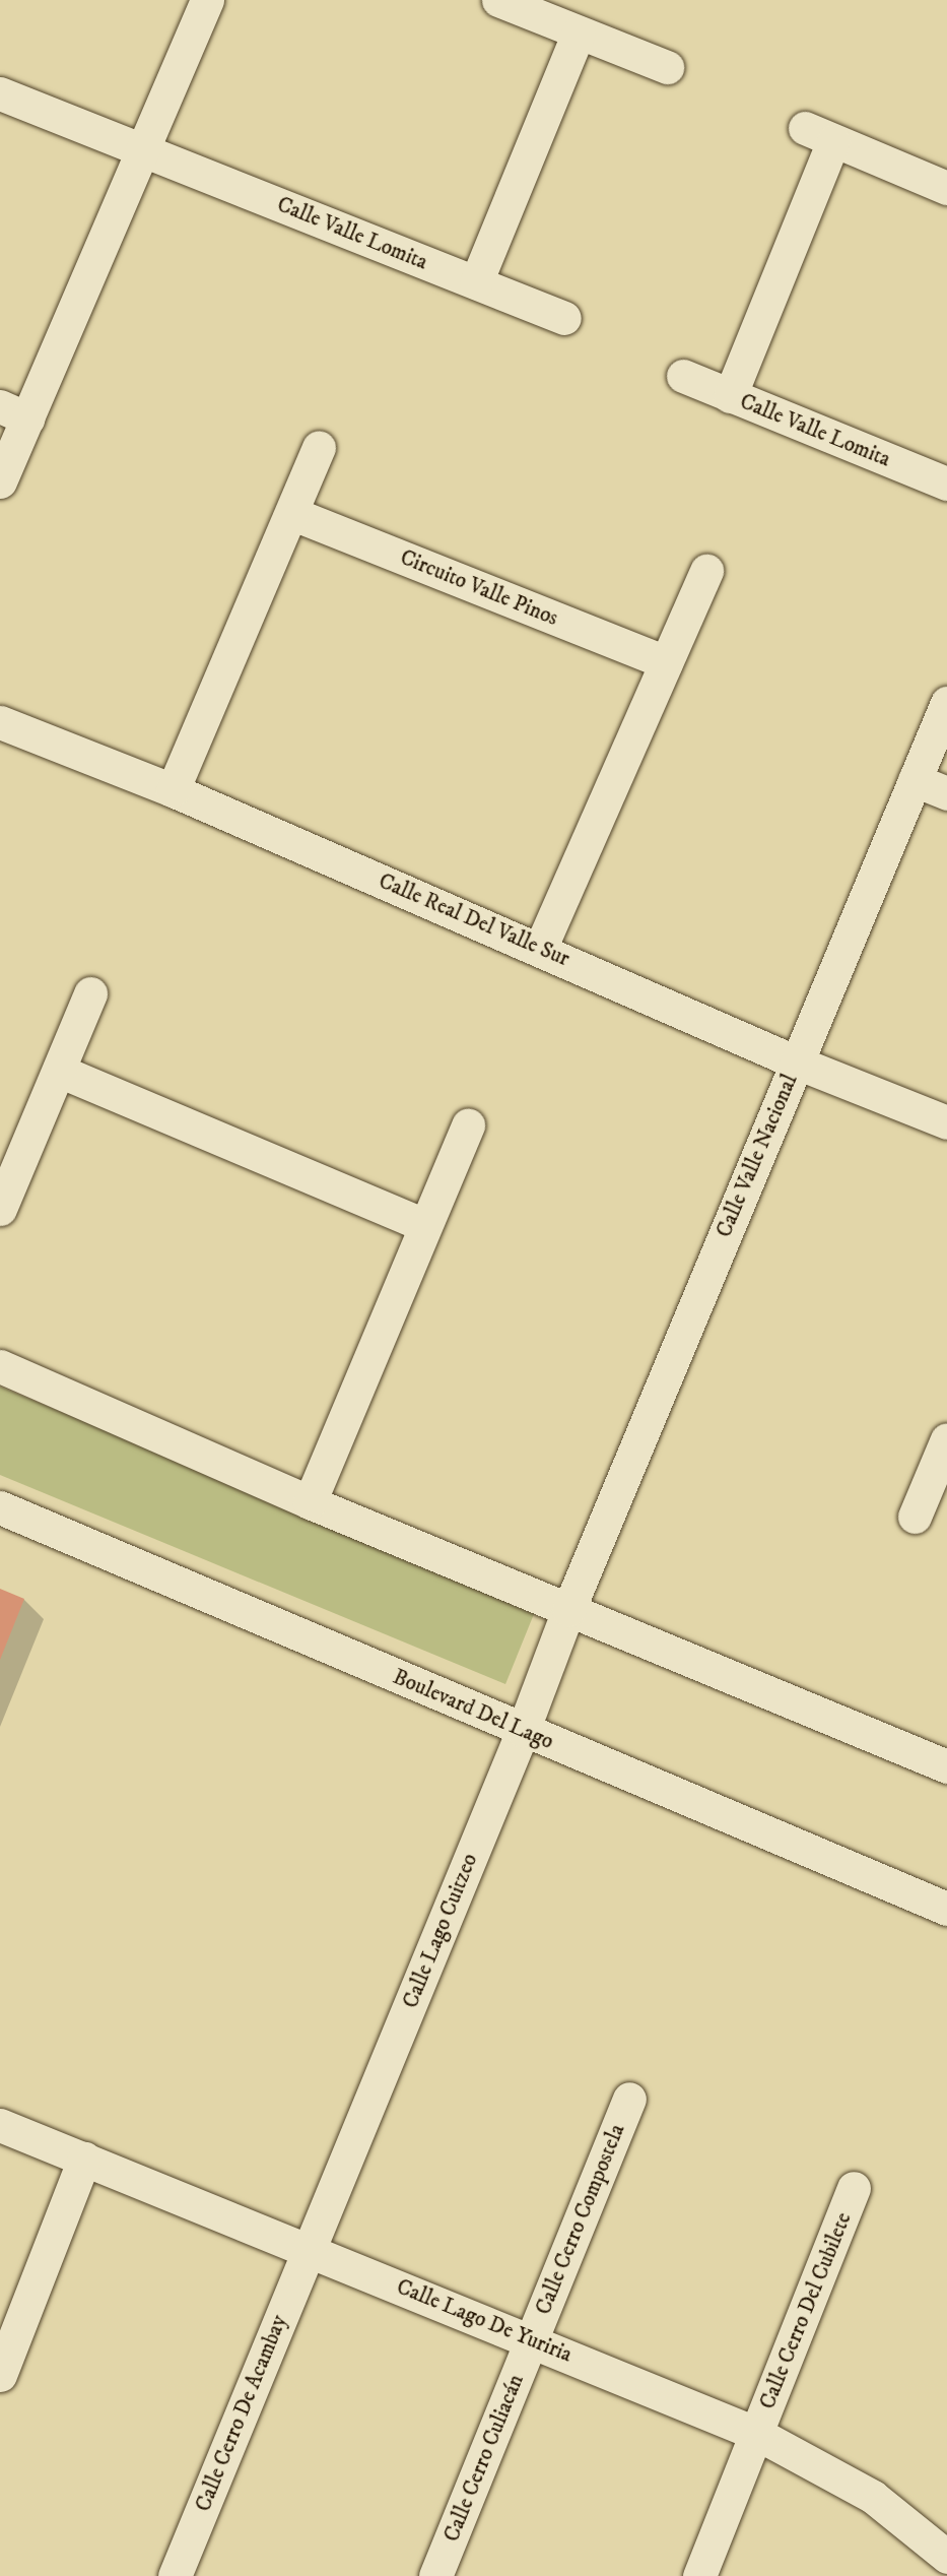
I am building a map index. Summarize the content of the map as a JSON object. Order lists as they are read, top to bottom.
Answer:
{
  "streets": {
    "street": [
      "Calle Valle Lomita",
      "Circuito Valle Pinos",
      "Calle Real Del Valle Sur",
      "Calle Valle Nacional",
      "Boulevard Del Lago",
      "Calle Lago Cuitzeo",
      "Calle Cerro Compostela",
      "Calle Cerro Del Cubilete",
      "Calle Lago De Yuriria",
      "Calle Cerro De Acambay",
      "Calle Cerro Culiacán"
    ]
  },
  "crossings": [
    ["Calle Real Del Valle Sur", "Calle Valle Nacional"],
    ["Calle Valle Nacional", "Calle Lago Cuitzeo"],
    ["Boulevard Del Lago", "Calle Lago Cuitzeo"],
    ["Calle Lago Cuitzeo", "Calle Lago De Yuriria"],
    ["Calle Lago Cuitzeo", "Calle Cerro De Acambay"],
    ["Calle Cerro Compostela", "Calle Lago De Yuriria"],
    ["Calle Cerro Compostela", "Calle Cerro Culiacán"],
    ["Calle Cerro Del Cubilete", "Calle Lago De Yuriria"],
    ["Calle Lago De Yuriria", "Calle Cerro De Acambay"],
    ["Calle Lago De Yuriria", "Calle Cerro Culiacán"]
  ]
}
